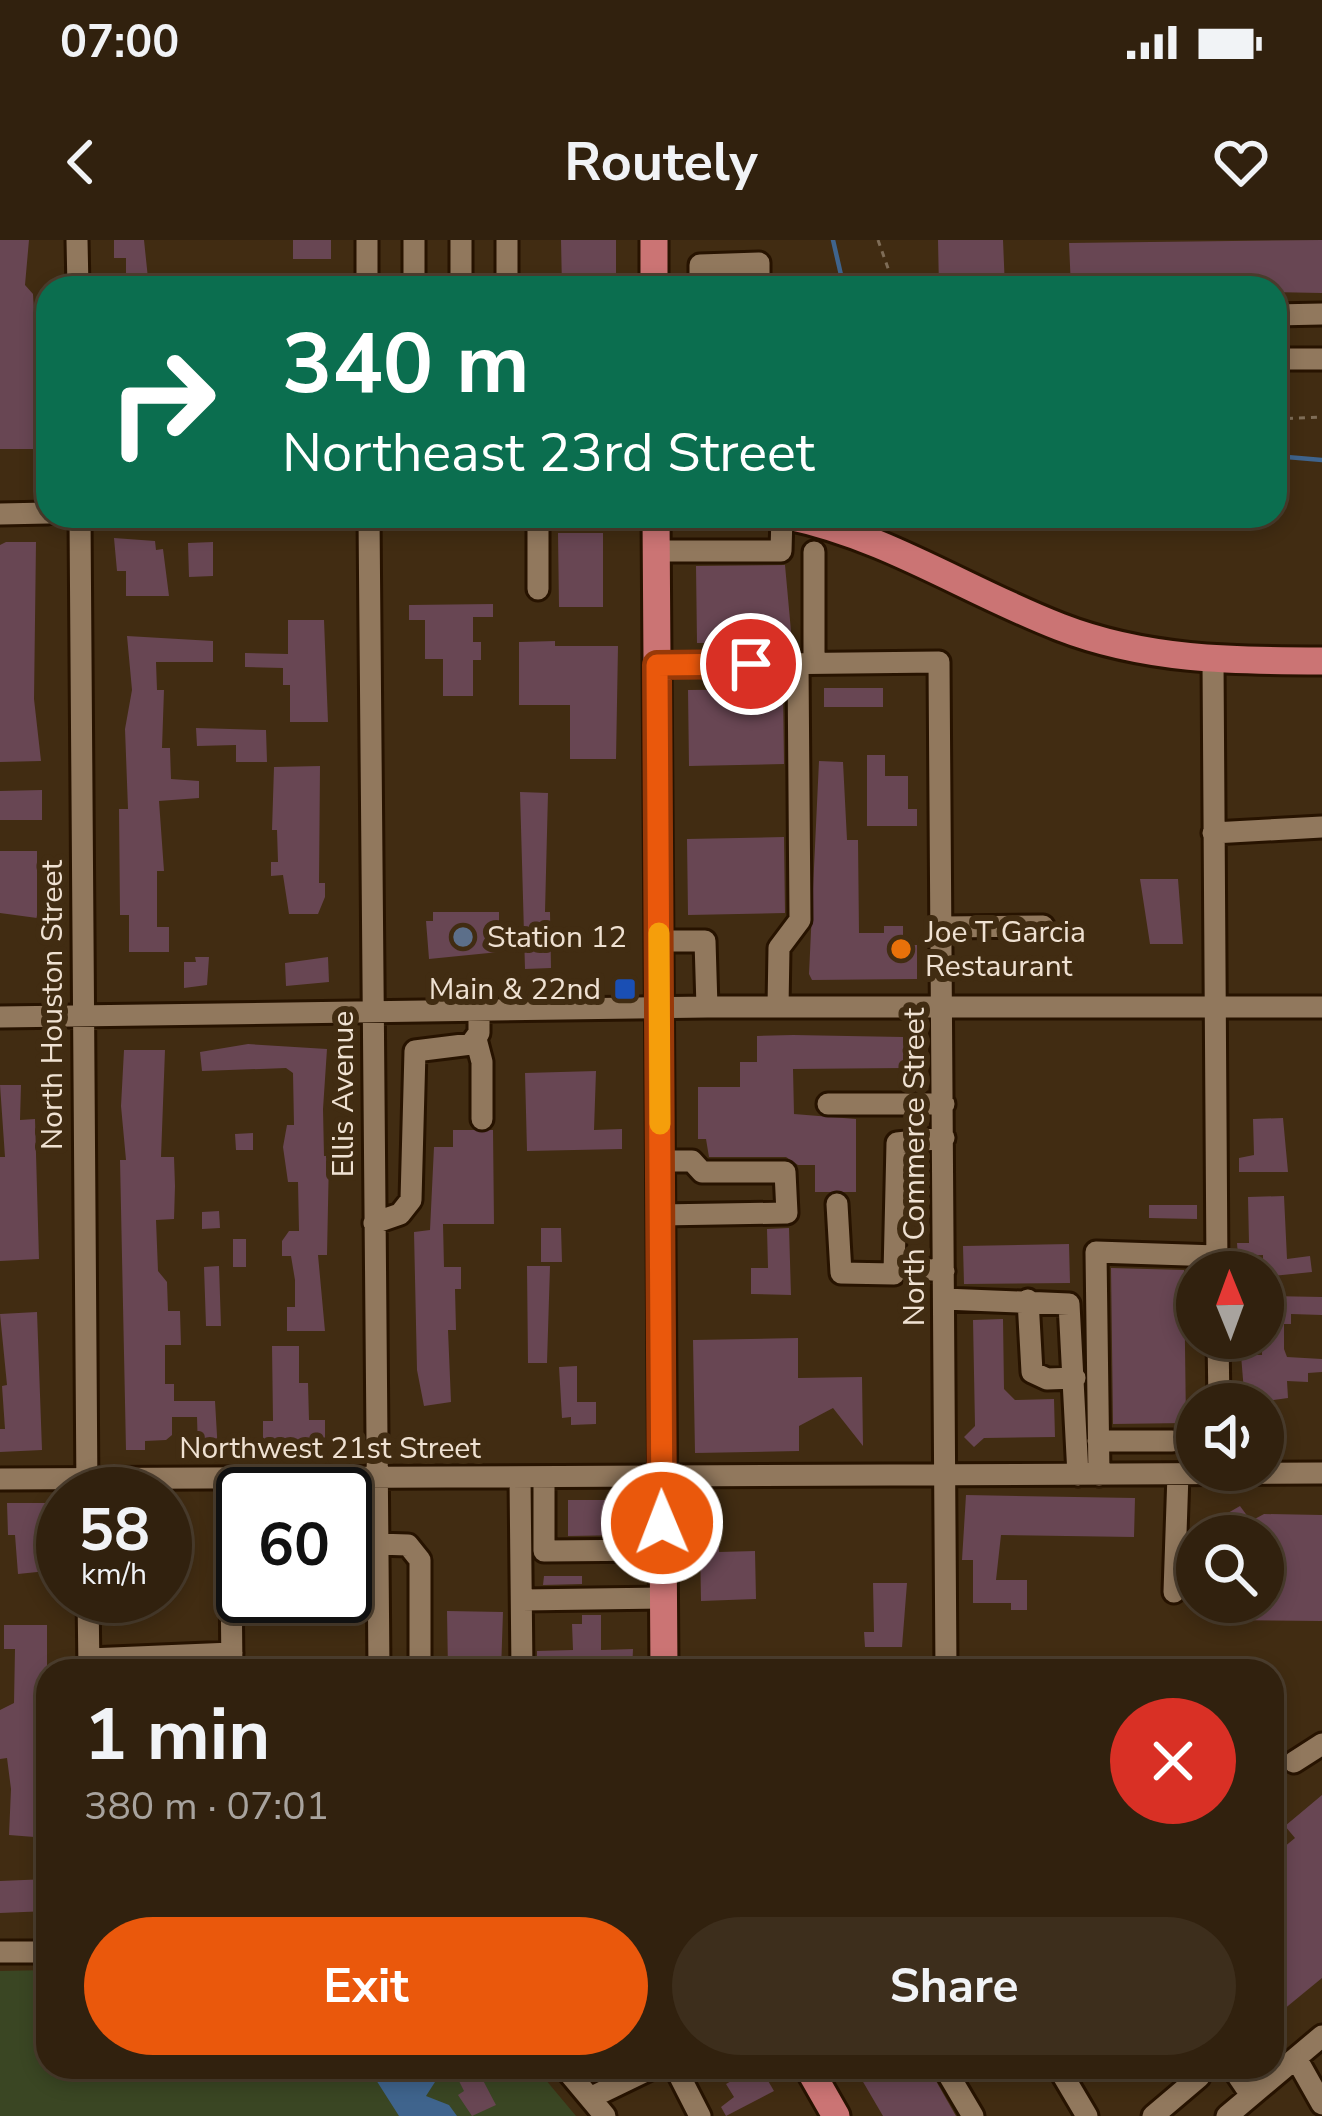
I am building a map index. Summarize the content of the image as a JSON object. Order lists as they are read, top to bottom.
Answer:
{
  "streets": {
    "street": [
      "North Houston Street",
      "Ellis Avenue",
      "North Commerce Street",
      "Northwest 21st Street"
    ]
  },
  "crossings": [
    ["Ellis Avenue", "Northwest 21st Street"],
    ["North Commerce Street", "Northwest 21st Street"]
  ],
  "places": {
    "other": ["Station 12", "Joe T Garcia Restaurant"],
    "transit": ["Main & 22nd"]
  },
  "north": "top",
  "page": {
    "status": "07:00",
    "header": "Routely",
    "turn": ["340 m", "Northeast 23rd Street"],
    "speed": "58 km/h",
    "limit": "60",
    "heading": ["1 min", "380 m · 07:01"],
    "buttons": ["Exit", "Share"]
  }
}
